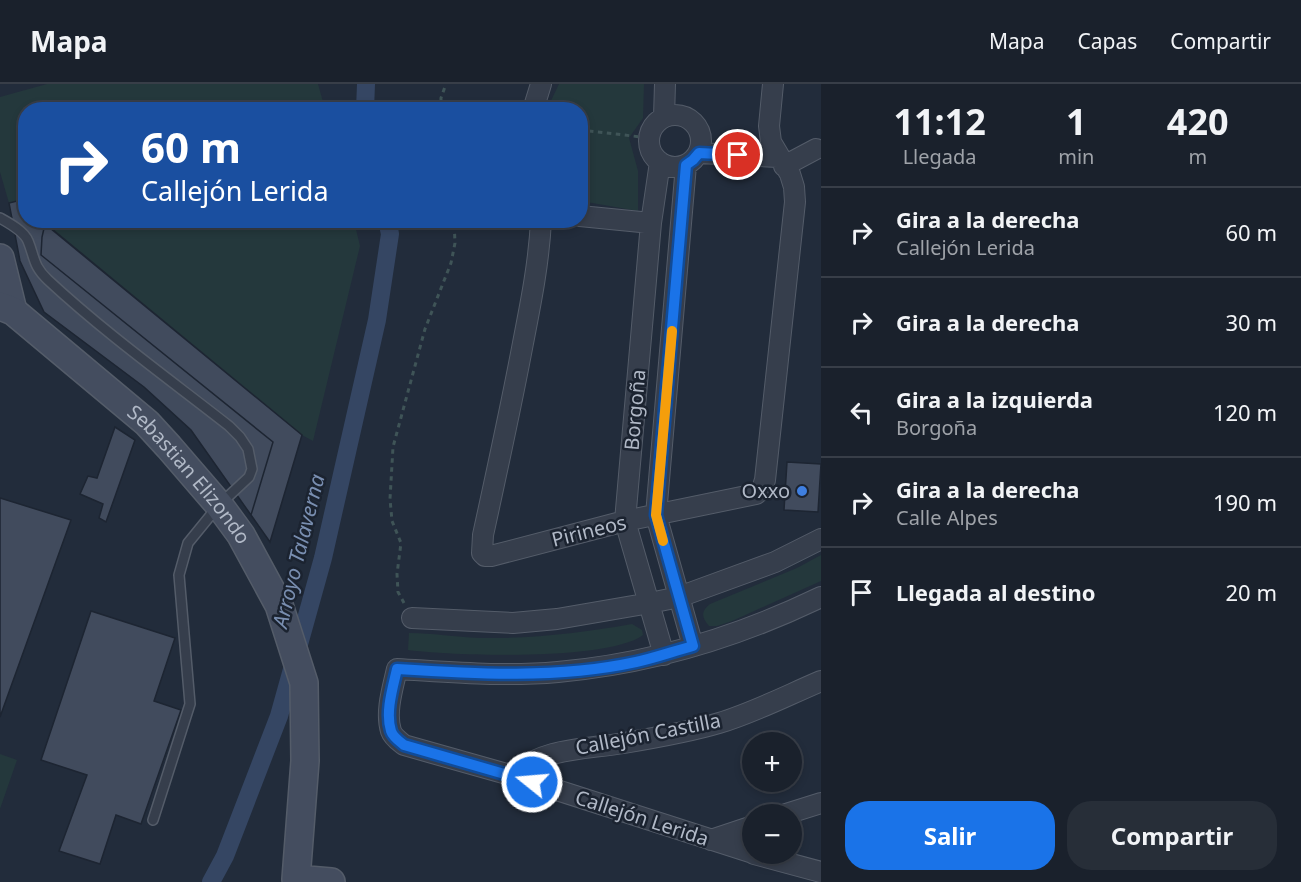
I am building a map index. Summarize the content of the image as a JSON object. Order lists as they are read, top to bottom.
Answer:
{
  "streets": {
    "street": [
      "Borgoña",
      "Sebastian Elizondo",
      "Pirineos",
      "Callejón Castilla",
      "Callejón Lerida"
    ]
  },
  "crossings": [
    ["Borgoña", "Pirineos"],
    ["Borgoña", "Callejón Lerida"],
    ["Callejón Castilla", "Callejón Lerida"]
  ],
  "water": ["Arroyo Talaverna"],
  "places": ["Oxxo"],
  "page": {
    "header": "Mapa",
    "nav": ["Mapa", "Capas", "Compartir"],
    "eta": [
      "11:12",
      "Llegada",
      "1",
      "min",
      "420",
      "m"
    ],
    "turn": ["60 m", "Callejón Lerida"],
    "list": [
      {
        "name": "Gira a la derecha",
        "note": "Callejón Lerida",
        "value": "60 m"
      },
      {
        "name": "Gira a la derecha",
        "value": "30 m"
      },
      {
        "name": "Gira a la izquierda",
        "note": "Borgoña",
        "value": "120 m"
      },
      {
        "name": "Gira a la derecha",
        "note": "Calle Alpes",
        "value": "190 m"
      },
      {
        "name": "Llegada al destino",
        "value": "20 m"
      }
    ],
    "map_buttons": ["+", "−"],
    "buttons": ["Salir", "Compartir"]
  }
}
